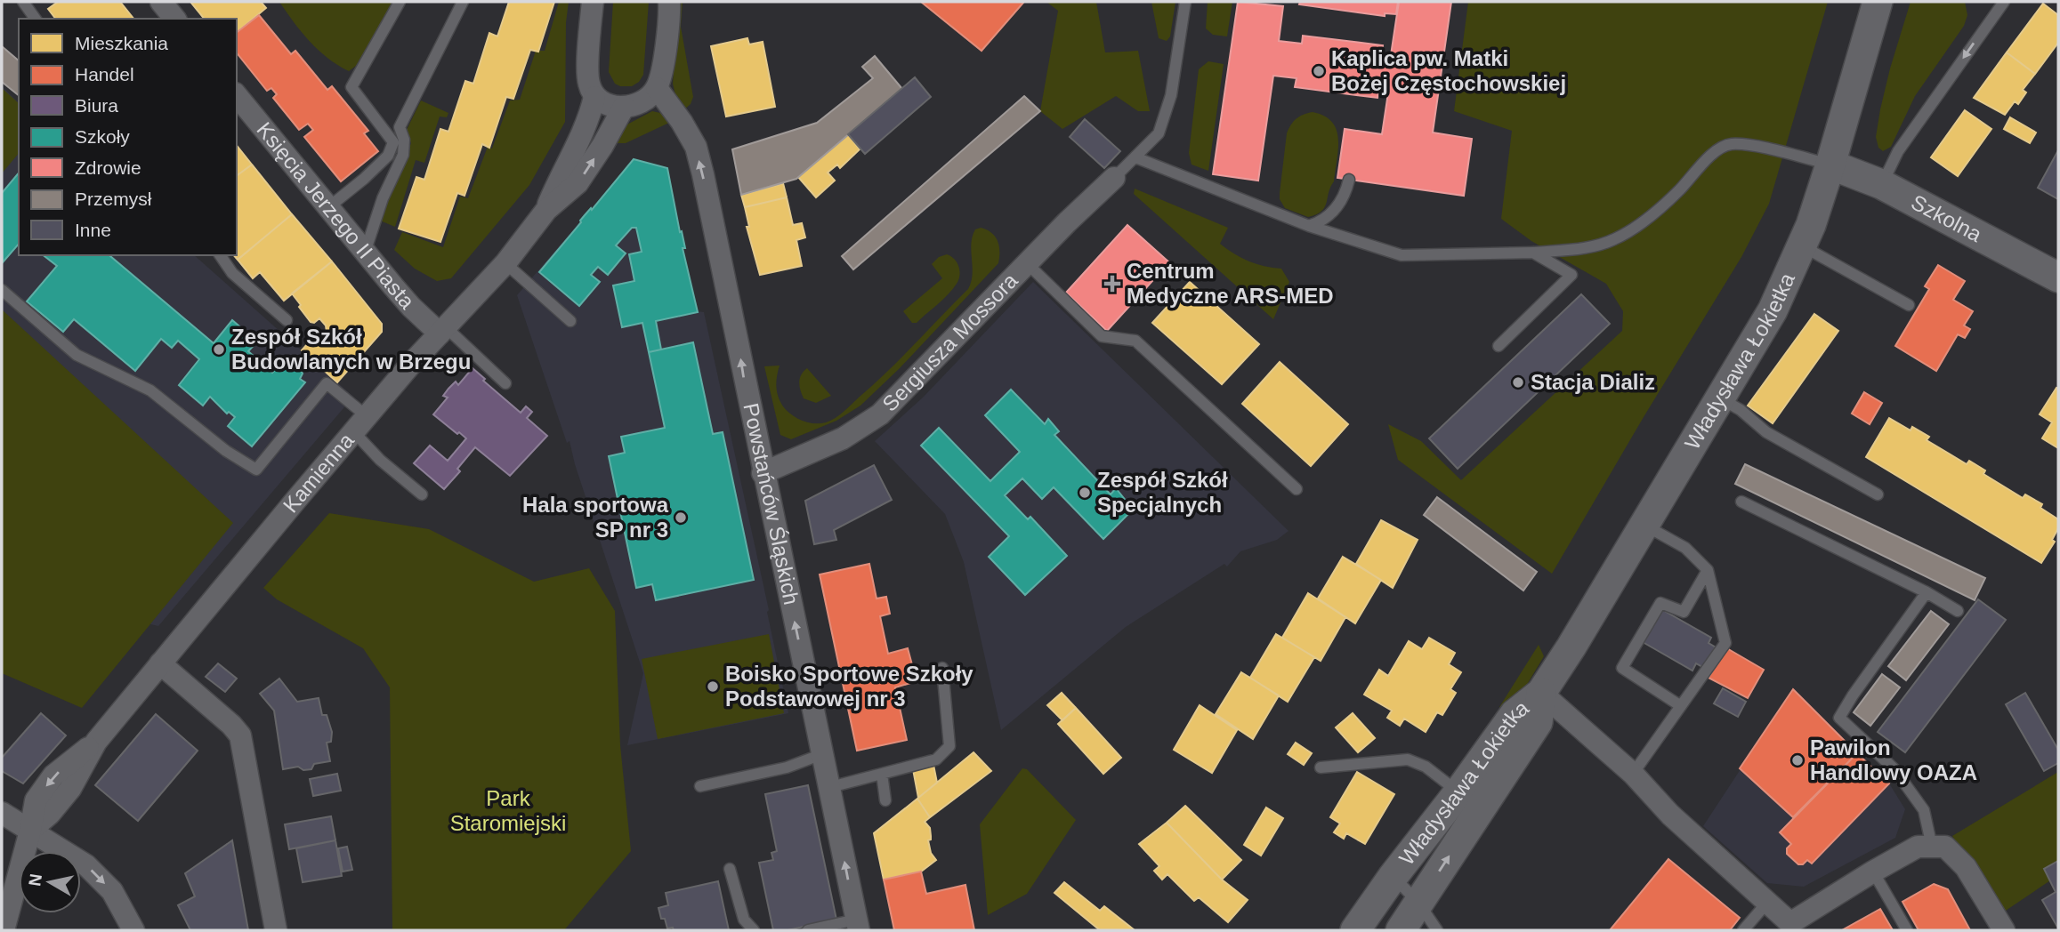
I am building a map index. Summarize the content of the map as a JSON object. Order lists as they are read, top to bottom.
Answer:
{
  "streets": {
    "main road": ["Szkolna", "Władysława Łokietka"],
    "street": [
      "Księcia Jerzego II Piasta",
      "Sergiusza Mossora",
      "Kamienna",
      "Powstańców Śląskich"
    ]
  },
  "crossings": [
    ["Księcia Jerzego II Piasta", "Kamienna"],
    ["Szkolna", "Władysława Łokietka"],
    ["Sergiusza Mossora", "Powstańców Śląskich"]
  ],
  "one_way": ["Powstańców Śląskich"],
  "parks": ["Park Staromiejski"],
  "places": {
    "other": [
      "Kaplica pw. Matki Bożej Częstochowskiej",
      "Zespół Szkół Budowlanych w Brzegu",
      "Stacja Dializ",
      "Zespół Szkół Specjalnych",
      "Hala sportowa SP nr 3",
      "Boisko Sportowe Szkoły Podstawowej nr 3",
      "Pawilon Handlowy OAZA"
    ],
    "health": ["Centrum Medyczne ARS-MED"]
  },
  "legend": [
    "Mieszkania",
    "Handel",
    "Biura",
    "Szkoły",
    "Zdrowie",
    "Przemysł",
    "Inne"
  ],
  "north": "left"
}
